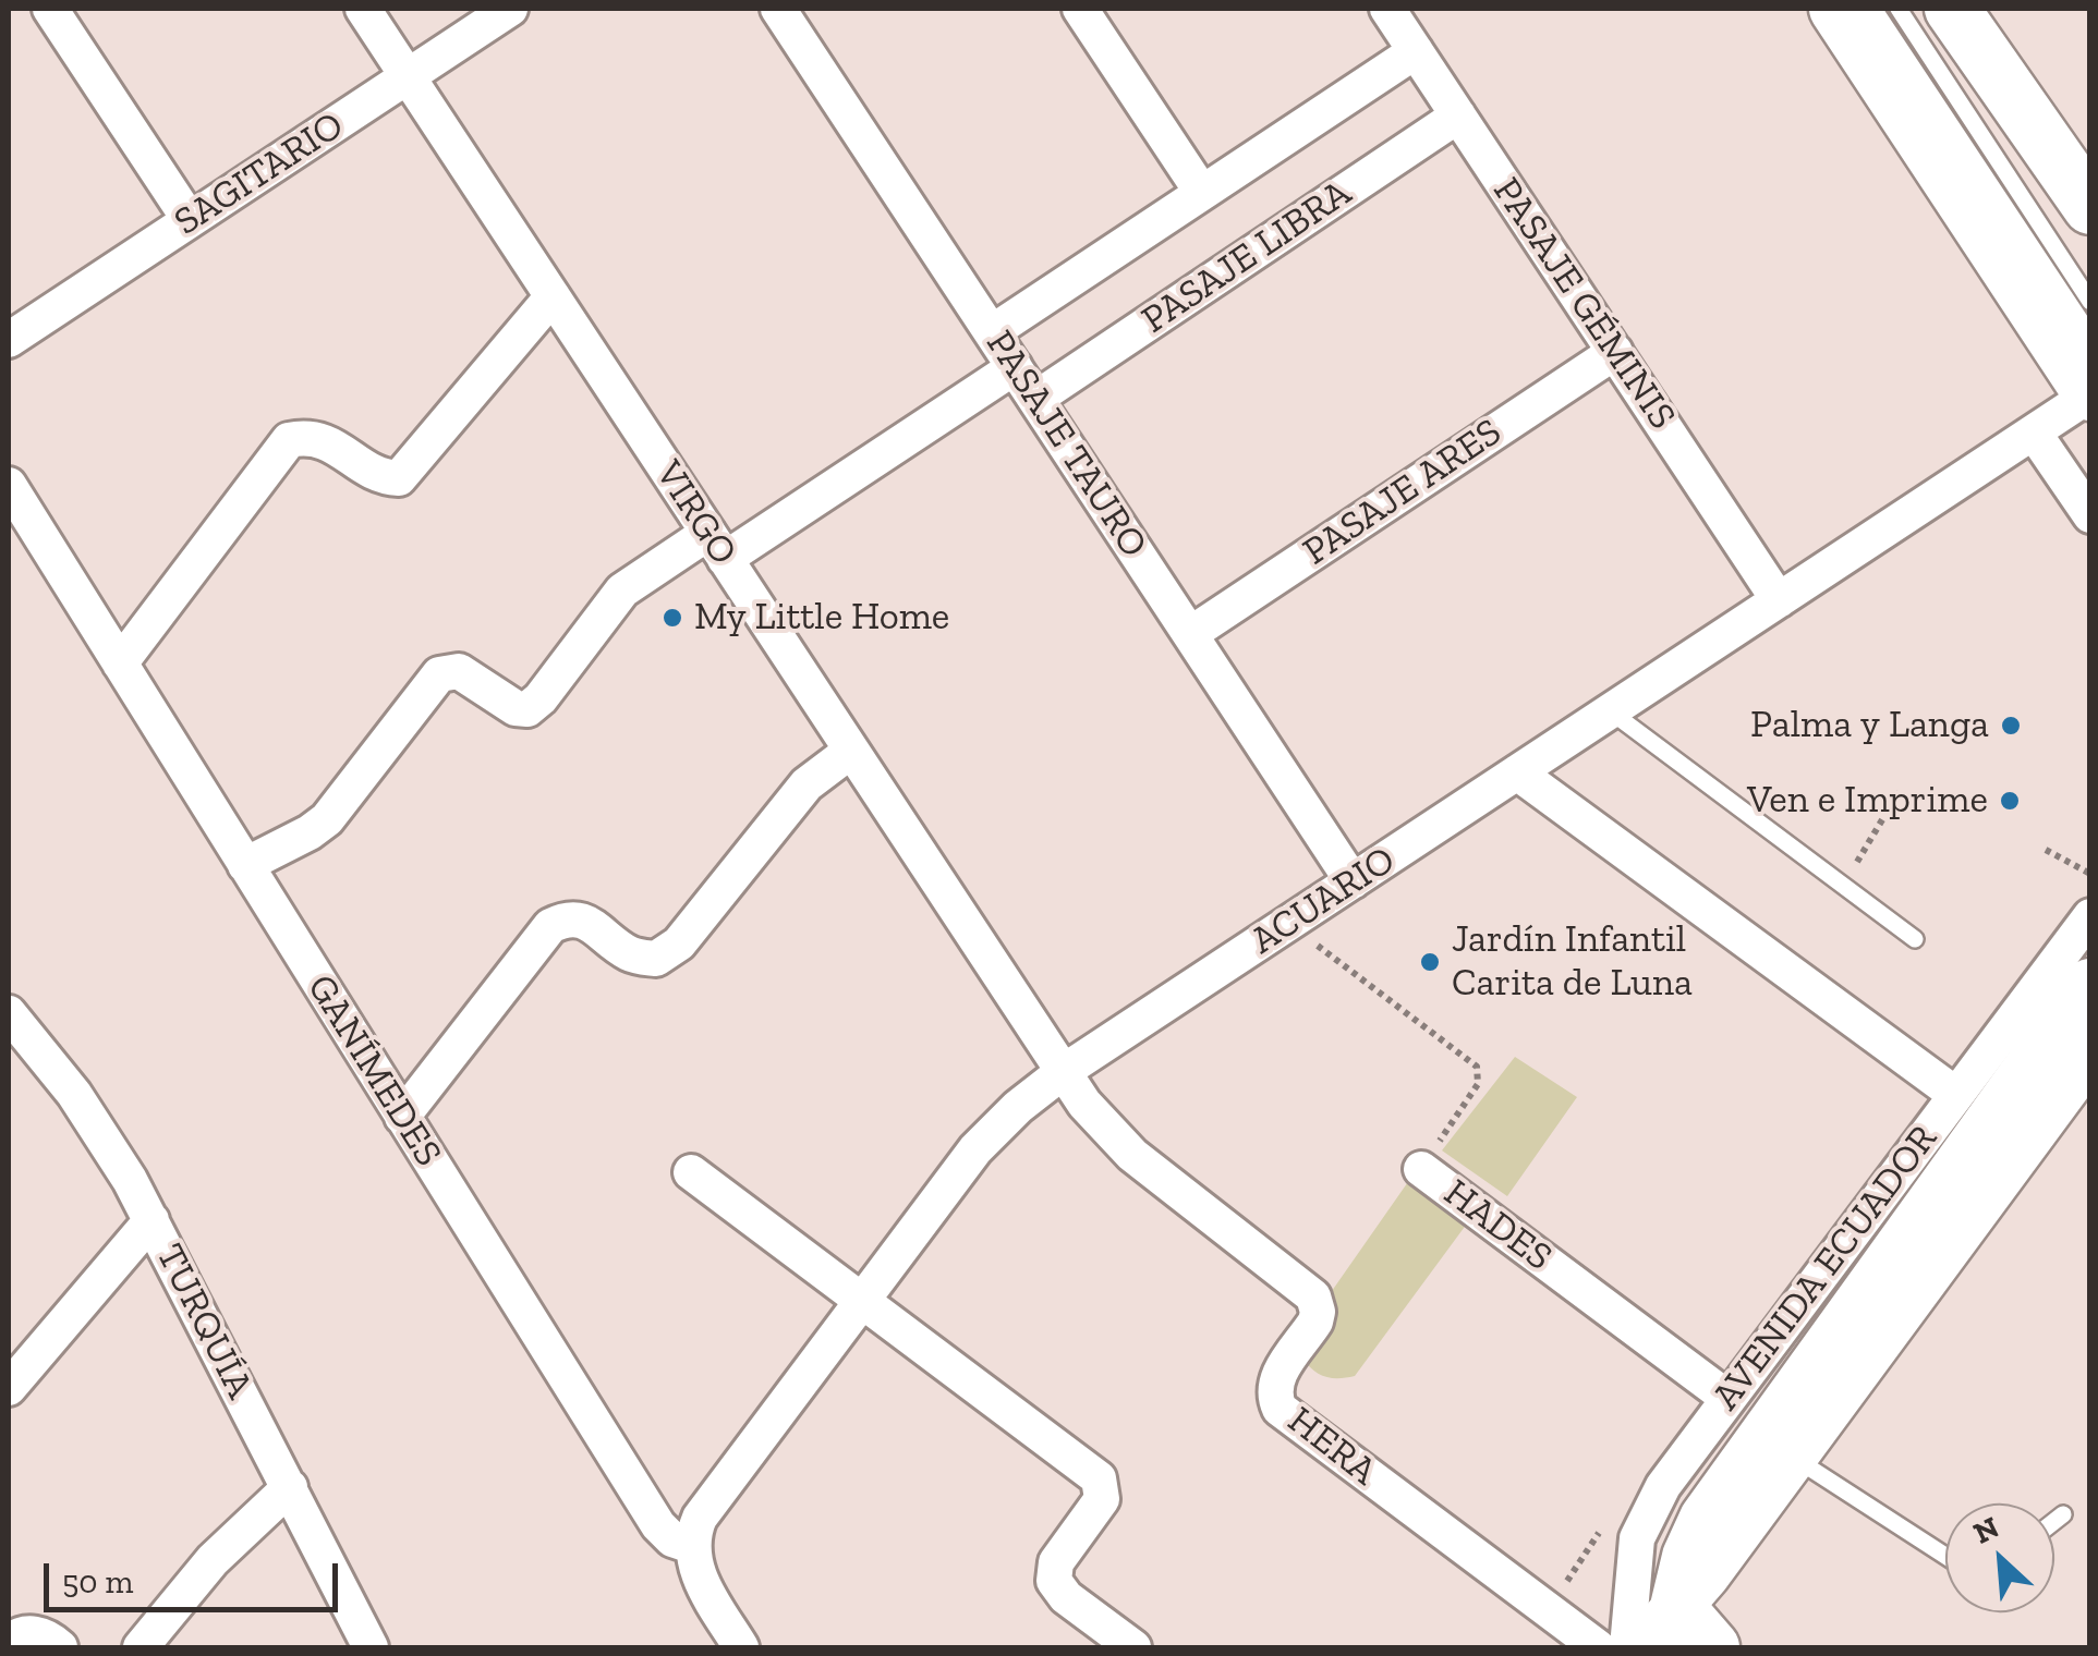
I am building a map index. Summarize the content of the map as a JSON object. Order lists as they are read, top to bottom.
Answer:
{
  "streets": {
    "main road": ["AVENIDA ECUADOR"],
    "street": [
      "SAGITARIO",
      "PASAJE LIBRA",
      "PASAJE GÉMINIS",
      "PASAJE TAURO",
      "PASAJE ARES",
      "VIRGO",
      "ACUARIO",
      "GANÍMEDES",
      "HADES",
      "TURQUÍA",
      "HERA"
    ]
  },
  "crossings": [
    ["SAGITARIO", "VIRGO"],
    ["PASAJE LIBRA", "PASAJE GÉMINIS"],
    ["PASAJE LIBRA", "PASAJE TAURO"],
    ["PASAJE GÉMINIS", "PASAJE ARES"],
    ["PASAJE GÉMINIS", "ACUARIO"],
    ["PASAJE TAURO", "PASAJE ARES"],
    ["PASAJE TAURO", "ACUARIO"],
    ["VIRGO", "ACUARIO"],
    ["VIRGO", "HERA"],
    ["ACUARIO", "GANÍMEDES"],
    ["ACUARIO", "HERA"],
    ["HADES", "AVENIDA ECUADOR"]
  ],
  "places": [
    "My Little Home",
    "Palma y Langa",
    "Ven e Imprime",
    "Jardín Infantil Carita de Luna"
  ],
  "scale_bar": "50 m",
  "north": "top left"
}
